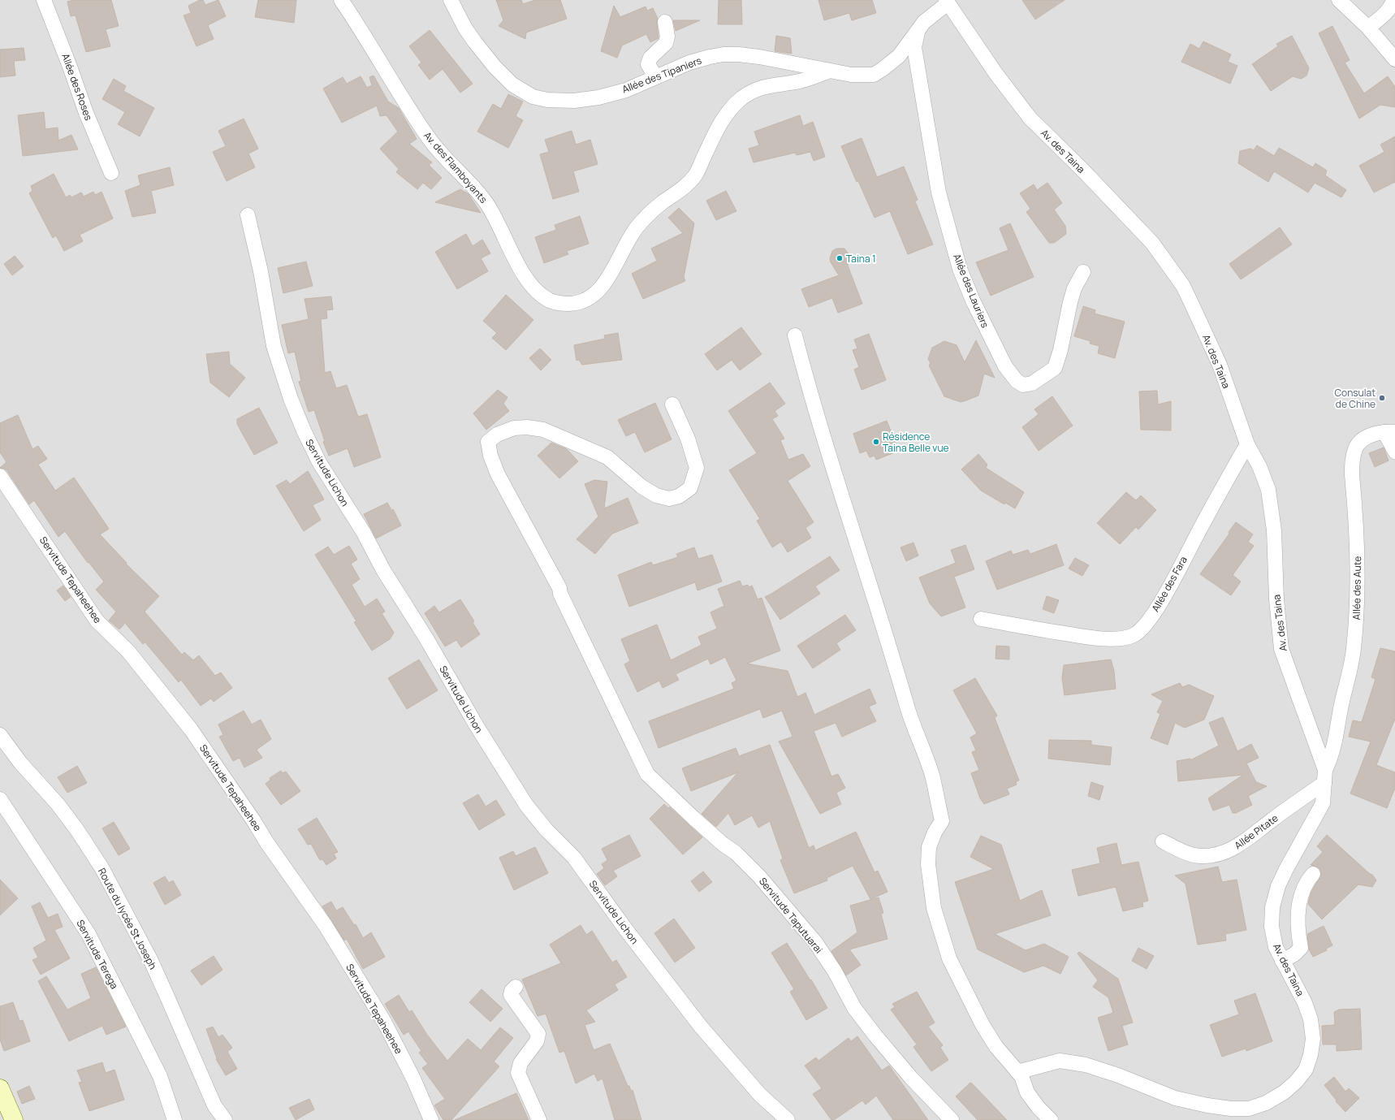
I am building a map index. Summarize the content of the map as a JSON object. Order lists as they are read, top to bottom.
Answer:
{
  "streets": {
    "street": [
      "Allée des Tipaniers",
      "Allée des Roses",
      "Av. des Taina",
      "Av. des Flamboyants",
      "Allée des Lauriers",
      "Servitude Lichon",
      "Servitude Tepaheehee",
      "Allée des Fara",
      "Allée des Aute",
      "Allée Pitate",
      "Servitude Taputuarai",
      "Route du lycée St Joseph",
      "Servitude Terega"
    ]
  },
  "crossings": [
    ["Allée des Tipaniers", "Av. des Taina"],
    ["Allée des Tipaniers", "Av. des Flamboyants"],
    ["Allée des Tipaniers", "Allée des Lauriers"],
    ["Av. des Taina", "Allée des Fara"],
    ["Av. des Taina", "Allée des Aute"],
    ["Av. des Taina", "Allée Pitate"],
    ["Allée des Aute", "Allée Pitate"]
  ],
  "places": ["Taina 1", "Consulat de Chine", "Résidence Taina Belle vue"]
}
